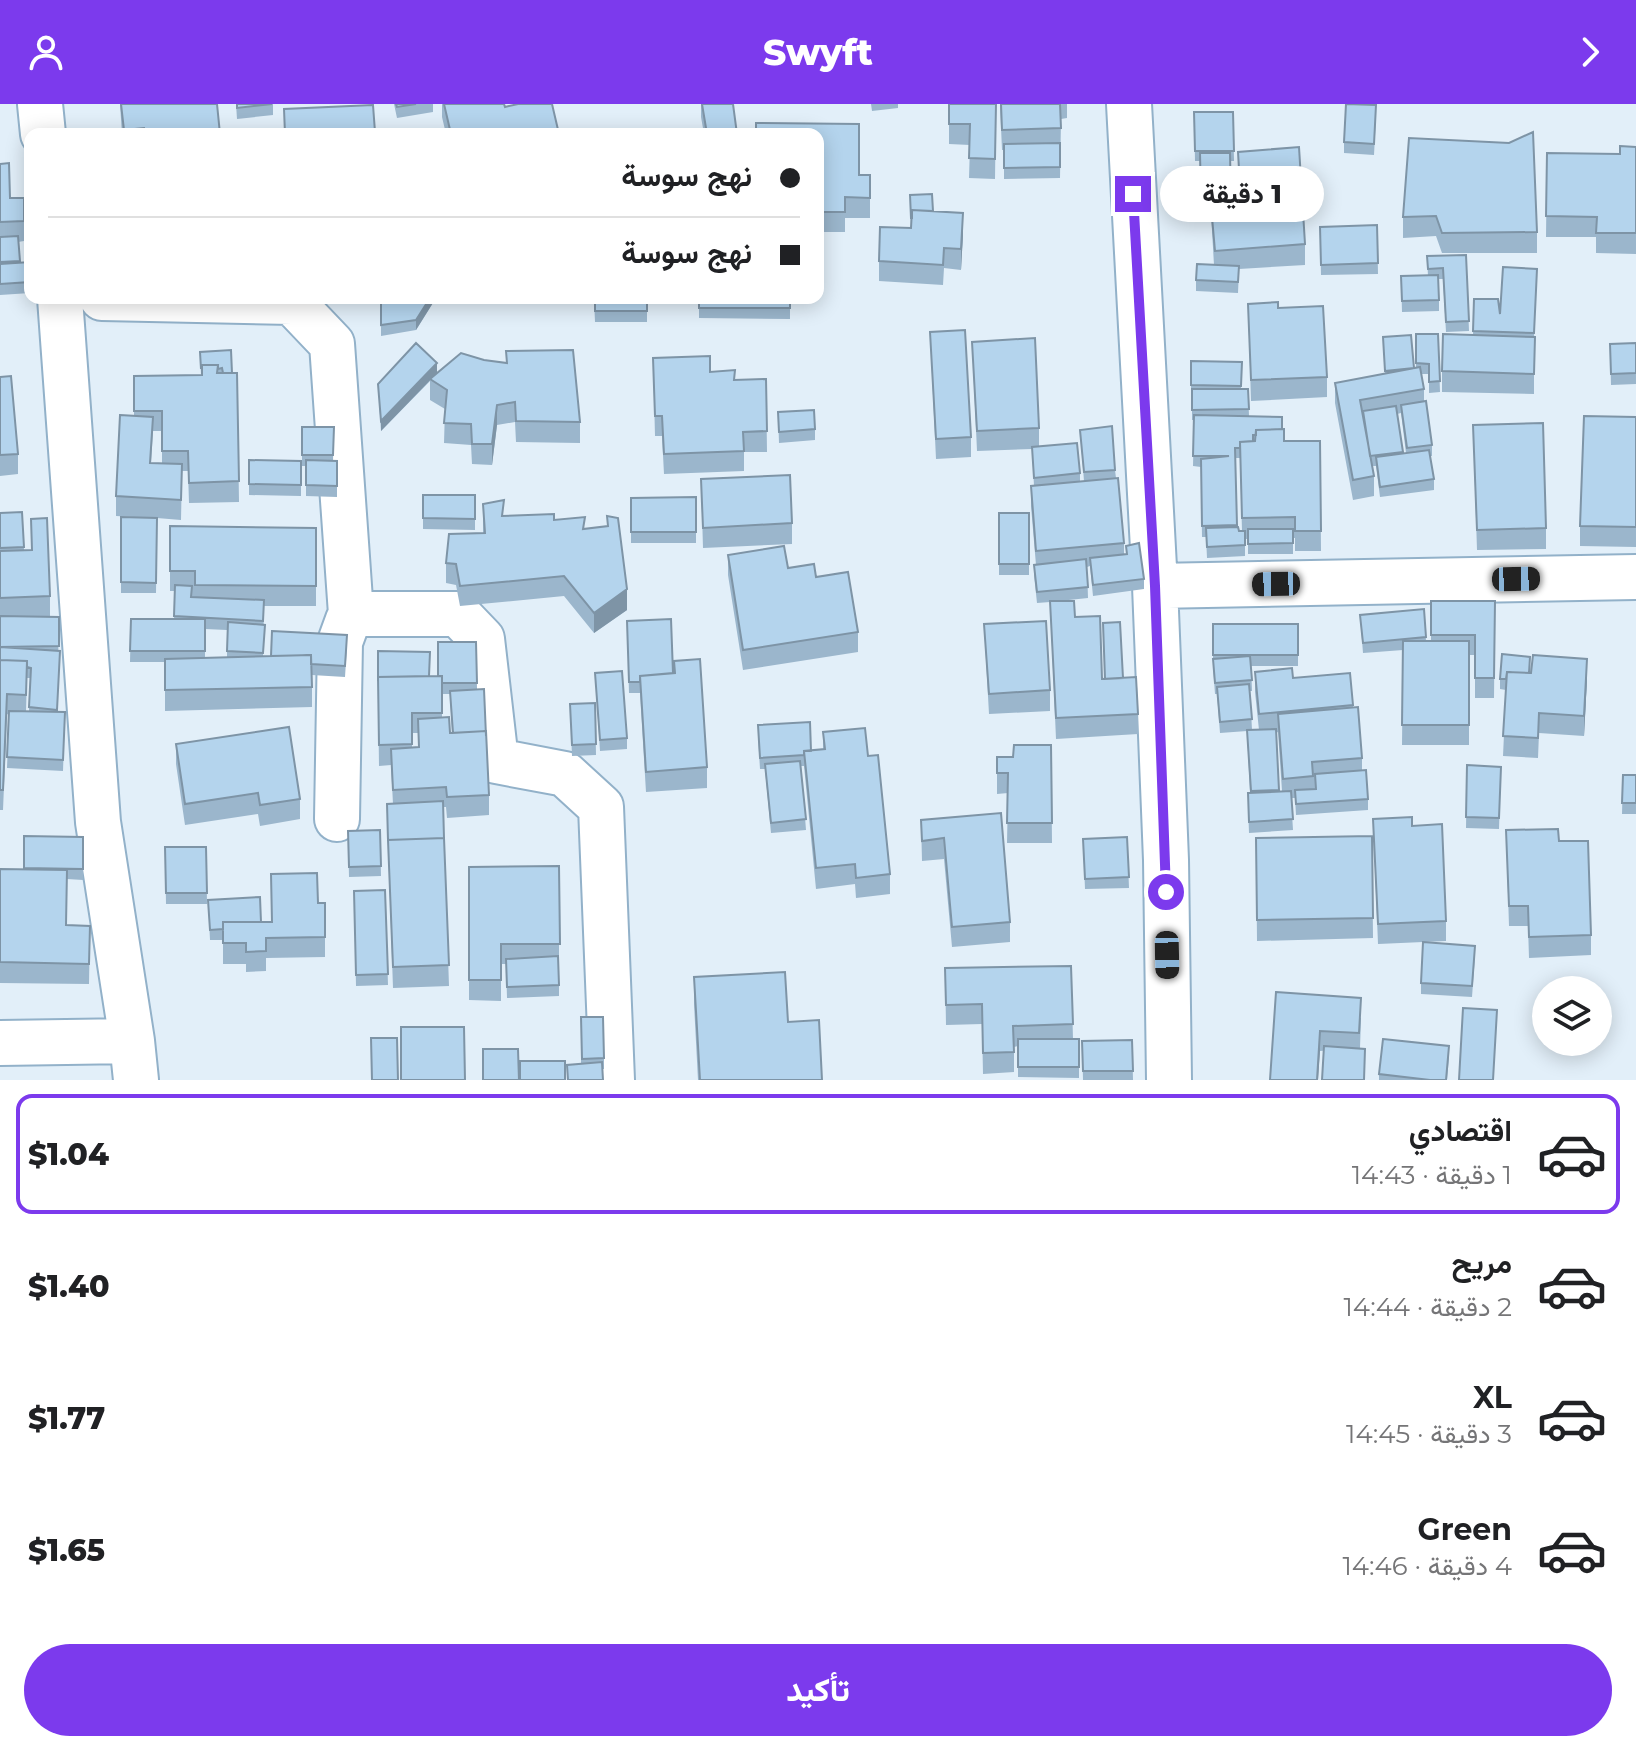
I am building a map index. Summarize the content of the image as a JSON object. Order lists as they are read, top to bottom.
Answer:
{
  "page": {
    "header": "Swyft",
    "banner": ["نهج سوسة", "نهج سوسة"],
    "bubble": "1 دقيقة",
    "list": [
      {
        "name": "اقتصادي",
        "note": "1 دقيقة · 14:43",
        "value": "$1.04"
      },
      {
        "name": "مريح",
        "note": "2 دقيقة · 14:44",
        "value": "$1.40"
      },
      {
        "name": "XL",
        "note": "3 دقيقة · 14:45",
        "value": "$1.77"
      },
      {
        "name": "Green",
        "note": "4 دقيقة · 14:46",
        "value": "$1.65"
      }
    ],
    "buttons": "تأكيد"
  }
}
